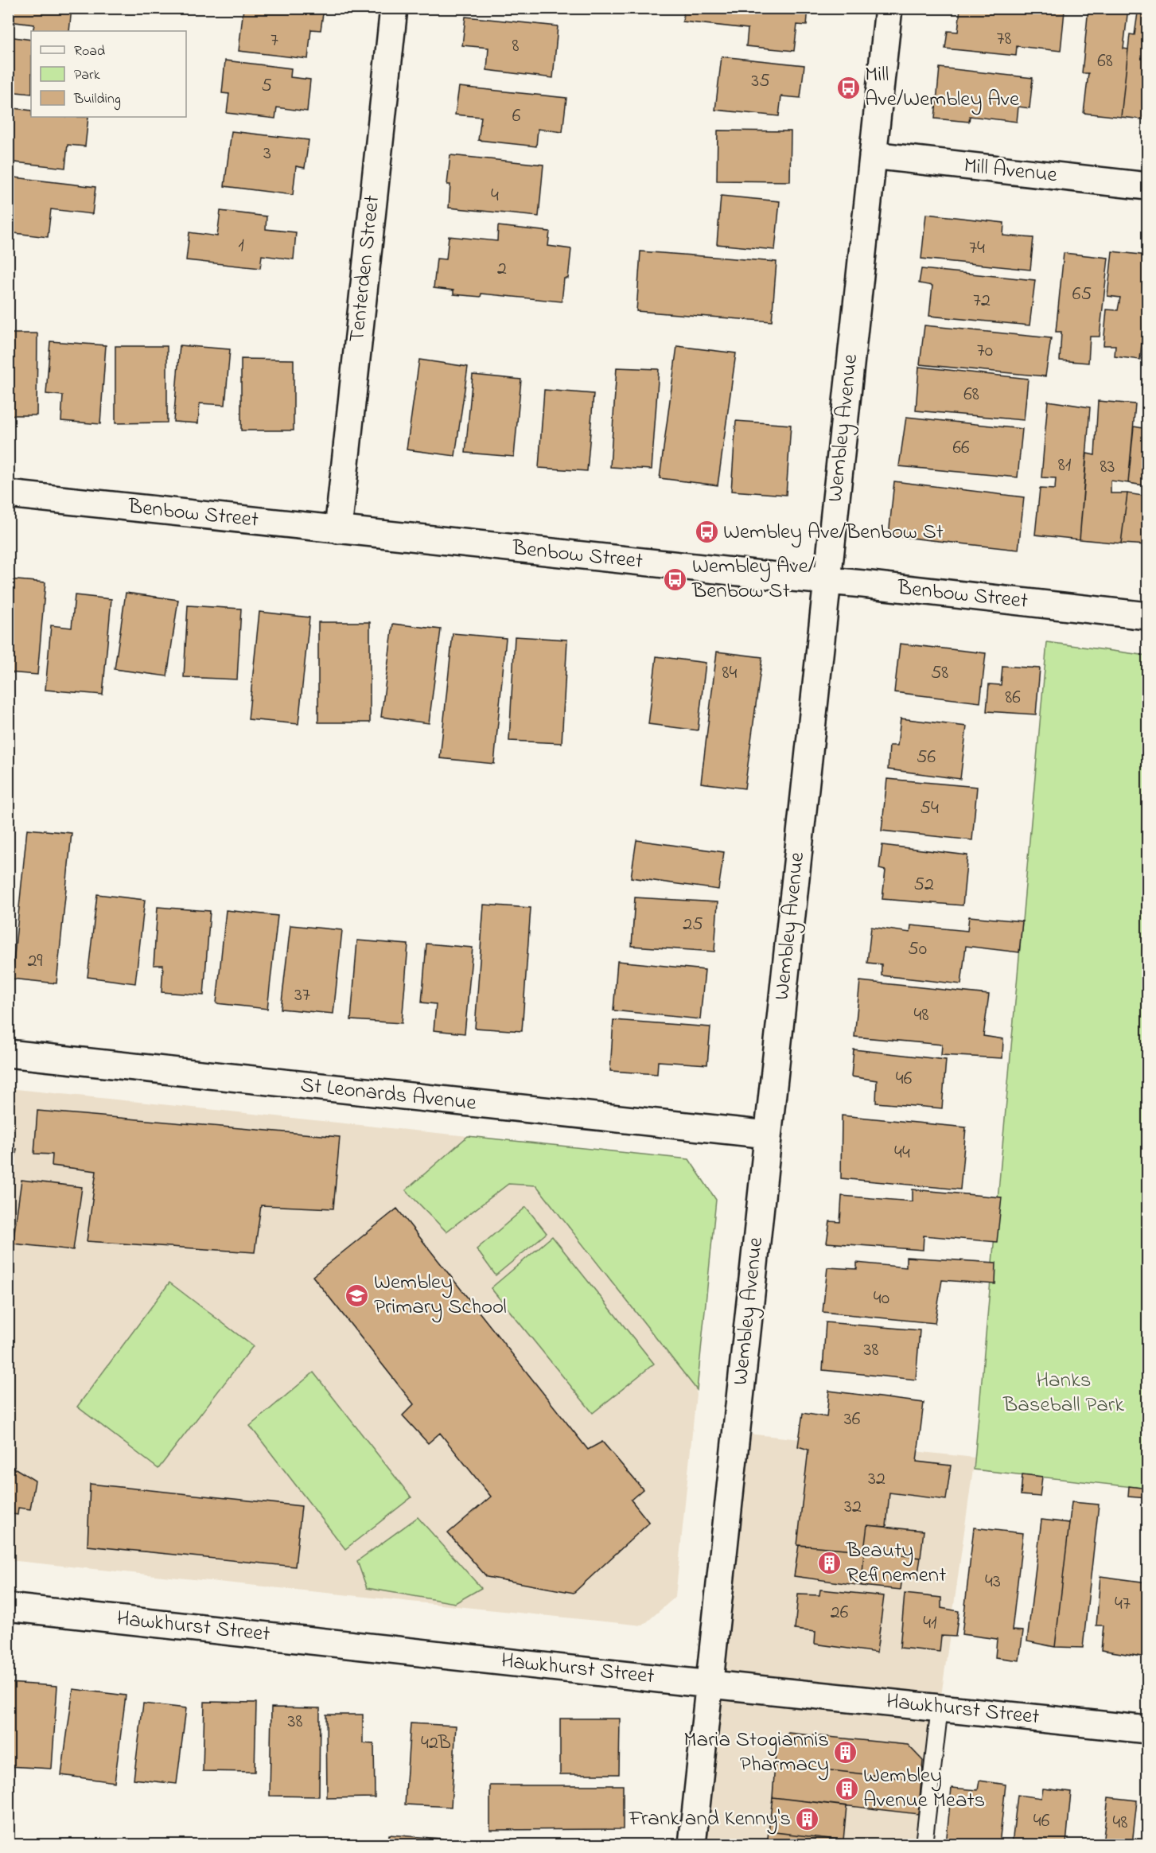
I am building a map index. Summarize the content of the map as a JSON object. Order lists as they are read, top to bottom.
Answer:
{
  "streets": {
    "street": [
      "Mill Avenue",
      "Tenterden Street",
      "Wembley Avenue",
      "Benbow Street",
      "St Leonards Avenue",
      "Hawkhurst Street"
    ]
  },
  "crossings": [
    ["Mill Avenue", "Wembley Avenue"],
    ["Tenterden Street", "Benbow Street"],
    ["Wembley Avenue", "Benbow Street"],
    ["Wembley Avenue", "St Leonards Avenue"],
    ["Wembley Avenue", "Hawkhurst Street"]
  ],
  "parks": ["Hanks Baseball Park"],
  "places": {
    "bus stop": ["Mill Ave/Wembley Ave", "Wembley Ave/Benbow St", "Wembley Ave/ Benbow St"],
    "school or university": ["Wembley Primary School"],
    "building": [
      "Beauty Refinement",
      "Maria Stogiannis Pharmacy",
      "Wembley Avenue Meats",
      "Frank and Kenny's"
    ]
  },
  "house_numbers": [
    "78",
    "7",
    "8",
    "68",
    "35",
    "5",
    "6",
    "3",
    "4",
    "1",
    "74",
    "2",
    "65",
    "72",
    "70",
    "68",
    "66",
    "81",
    "83",
    "84",
    "58",
    "86",
    "56",
    "54",
    "52",
    "25",
    "50",
    "29",
    "37",
    "48",
    "46",
    "44",
    "40",
    "38",
    "36",
    "32",
    "32",
    "43",
    "47",
    "26",
    "41",
    "38",
    "42B",
    "46",
    "48"
  ],
  "legend": ["Road", "Park", "Building"]
}
